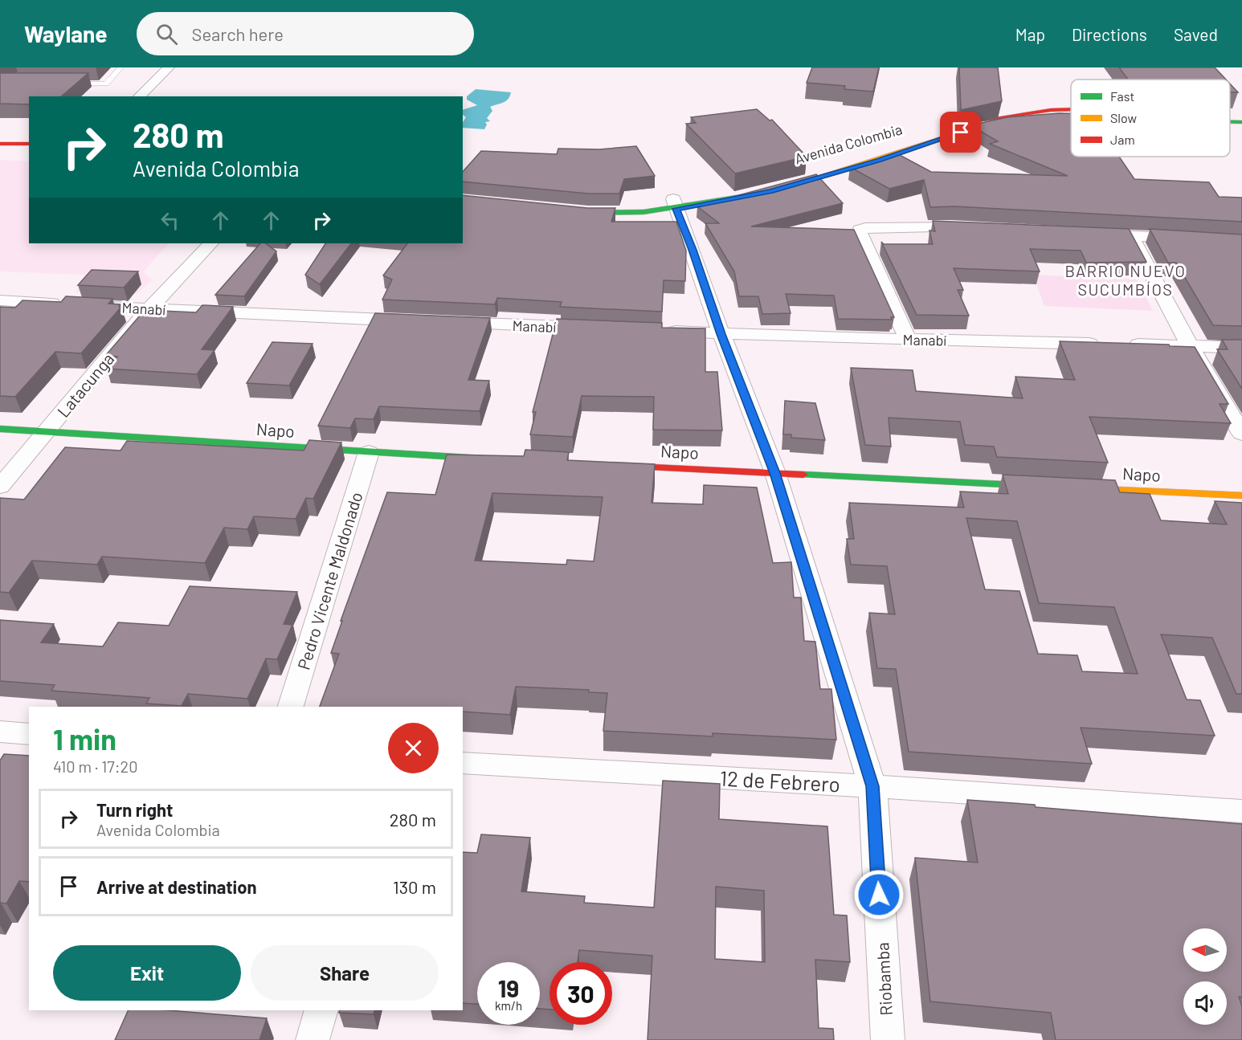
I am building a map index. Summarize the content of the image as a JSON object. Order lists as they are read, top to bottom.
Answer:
{
  "streets": {
    "main road": ["Avenida Colombia", "Napo"],
    "street": [
      "Manabí",
      "Latacunga",
      "Pedro Vicente Maldonado",
      "12 de Febrero",
      "Riobamba"
    ]
  },
  "crossings": [
    ["Avenida Colombia", "Riobamba"],
    ["Manabí", "Latacunga"],
    ["Manabí", "Riobamba"],
    ["Latacunga", "Napo"],
    ["Napo", "Pedro Vicente Maldonado"],
    ["Napo", "Riobamba"],
    ["12 de Febrero", "Riobamba"]
  ],
  "districts": ["BARRIO NUEVO SUCUMBÍOS"],
  "legend": ["Fast", "Slow", "Jam"],
  "north": "left",
  "page": {
    "header": "Waylane",
    "search": "Search here",
    "nav": ["Map", "Directions", "Saved"],
    "turn": ["280 m", "Avenida Colombia"],
    "heading": ["1 min", "410 m · 17:20"],
    "list": [
      {
        "name": "Turn right",
        "note": "Avenida Colombia",
        "value": "280 m"
      },
      {
        "name": "Arrive at destination",
        "value": "130 m"
      }
    ],
    "buttons": ["Exit", "Share"],
    "speed": "19 km/h",
    "limit": "30"
  }
}
